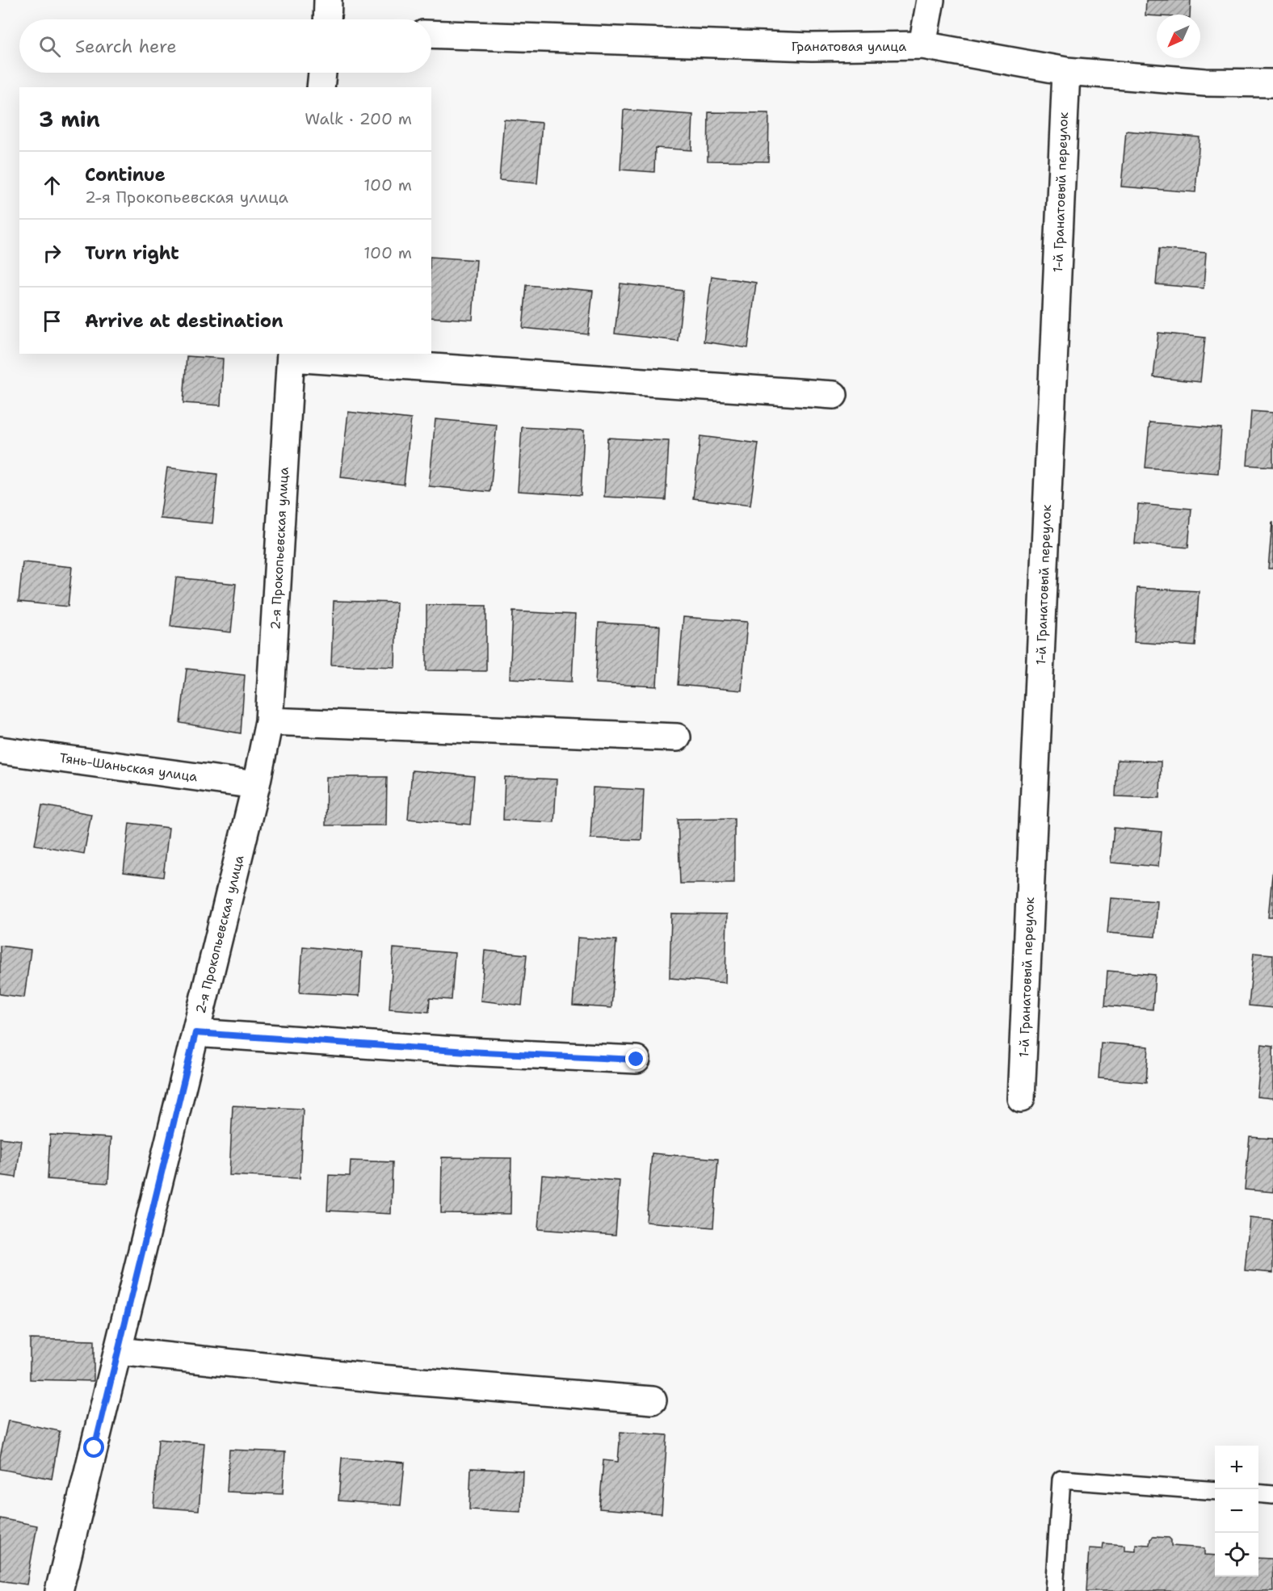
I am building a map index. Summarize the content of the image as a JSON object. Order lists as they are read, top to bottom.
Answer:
{
  "streets": {
    "street": [
      "Гранатовая улица",
      "1-й Гранатовый переулок",
      "2-я Прокопьевская улица",
      "Тянь-Шаньская улица"
    ]
  },
  "crossings": [
    ["Гранатовая улица", "1-й Гранатовый переулок"],
    ["2-я Прокопьевская улица", "Тянь-Шаньская улица"]
  ],
  "north": "bottom left",
  "page": {
    "search": "Search here",
    "heading": ["3 min", "Walk · 200 m"],
    "list": [
      ["Continue", "2-я Прокопьевская улица", "100 m"],
      ["Turn right", "100 m"],
      "Arrive at destination"
    ],
    "map_buttons": ["+", "−"]
  }
}
